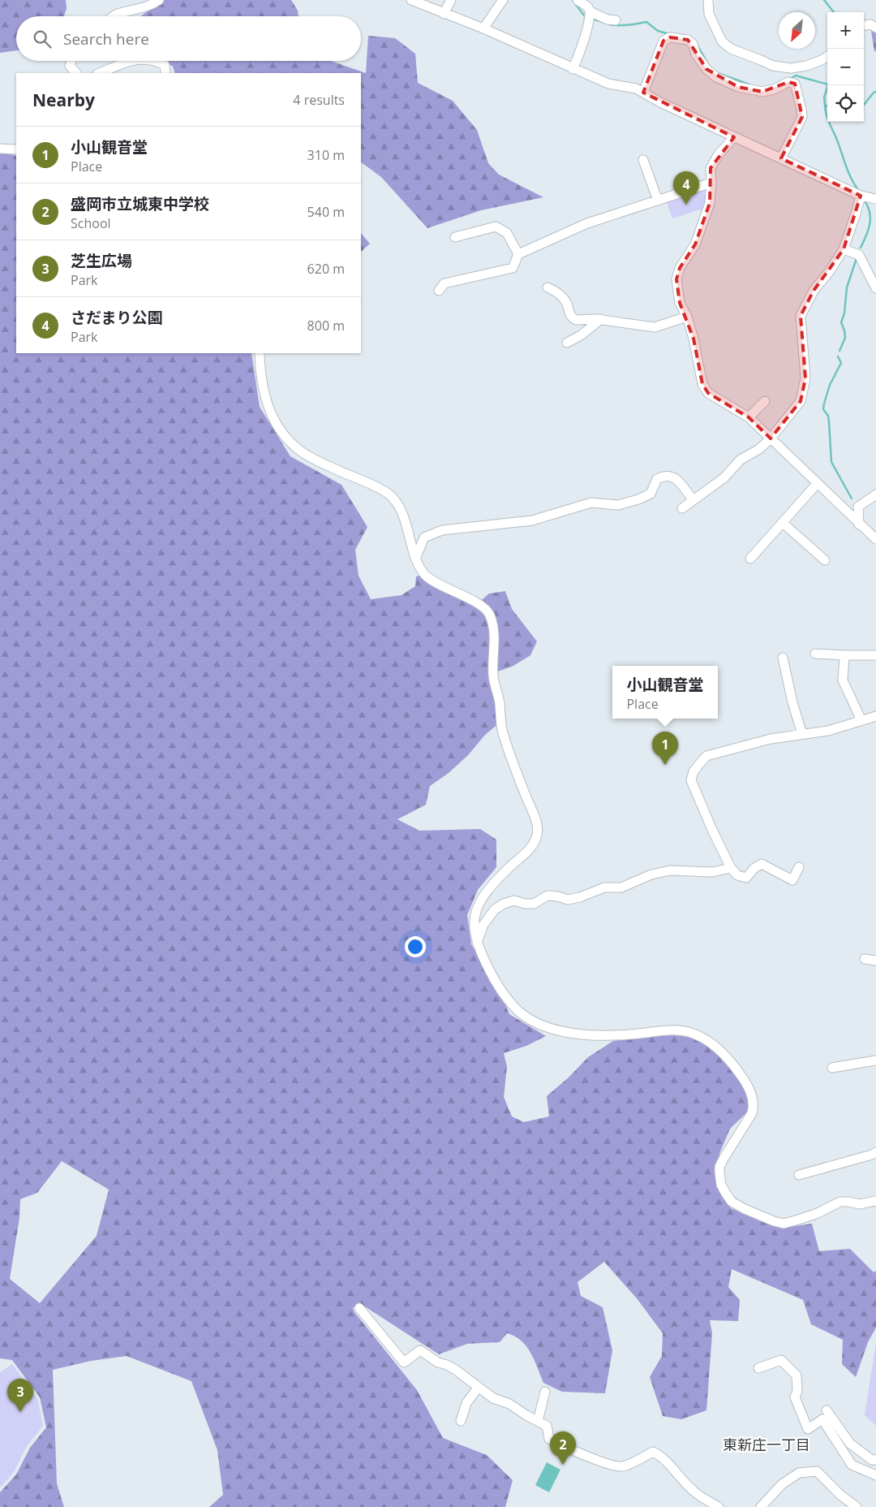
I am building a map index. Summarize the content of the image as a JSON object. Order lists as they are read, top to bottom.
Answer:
{
  "districts": ["東新庄一丁目"],
  "north": "bottom left",
  "page": {
    "map_buttons": ["+", "−"],
    "search": "Search here",
    "heading": ["Nearby", "4 results"],
    "list": [
      {
        "mark": "1",
        "name": "小山観音堂",
        "note": "Place",
        "value": "310 m"
      },
      {
        "mark": "2",
        "name": "盛岡市立城東中学校",
        "note": "School",
        "value": "540 m"
      },
      {
        "mark": "3",
        "name": "芝生広場",
        "note": "Park",
        "value": "620 m"
      },
      {
        "mark": "4",
        "name": "さだまり公園",
        "note": "Park",
        "value": "800 m"
      }
    ],
    "pins": [
      "4",
      "1",
      "3",
      "2"
    ],
    "popup": ["小山観音堂", "Place"]
  }
}
